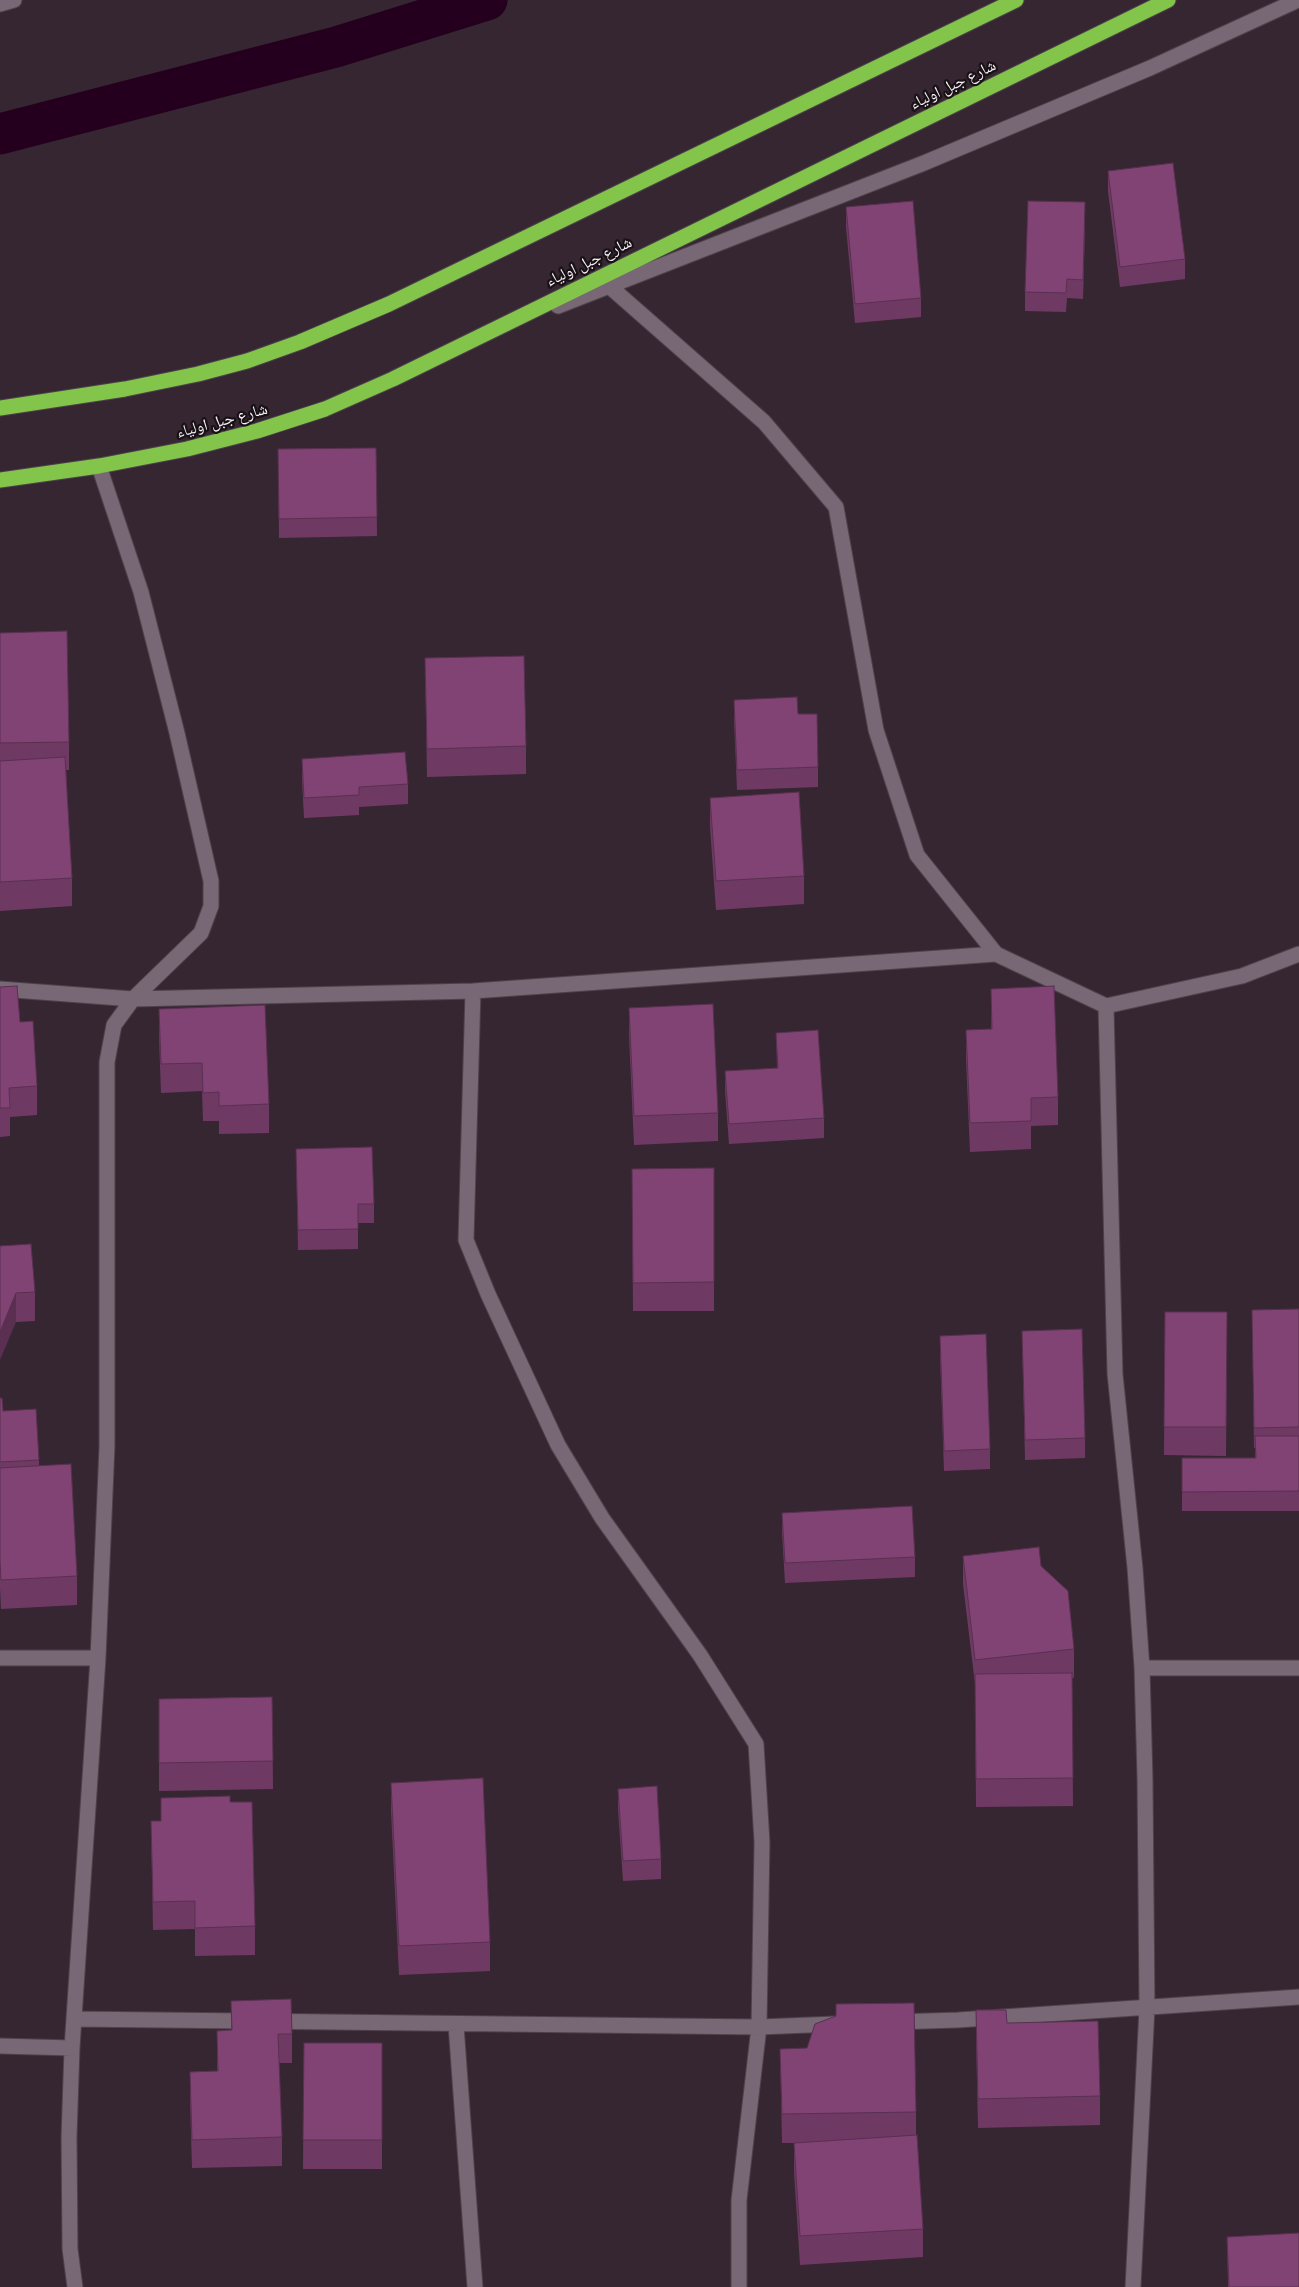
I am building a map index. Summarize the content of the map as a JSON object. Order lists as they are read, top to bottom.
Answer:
{
  "streets": {
    "highway": ["شارع جبل اولياء"]
  }
}
